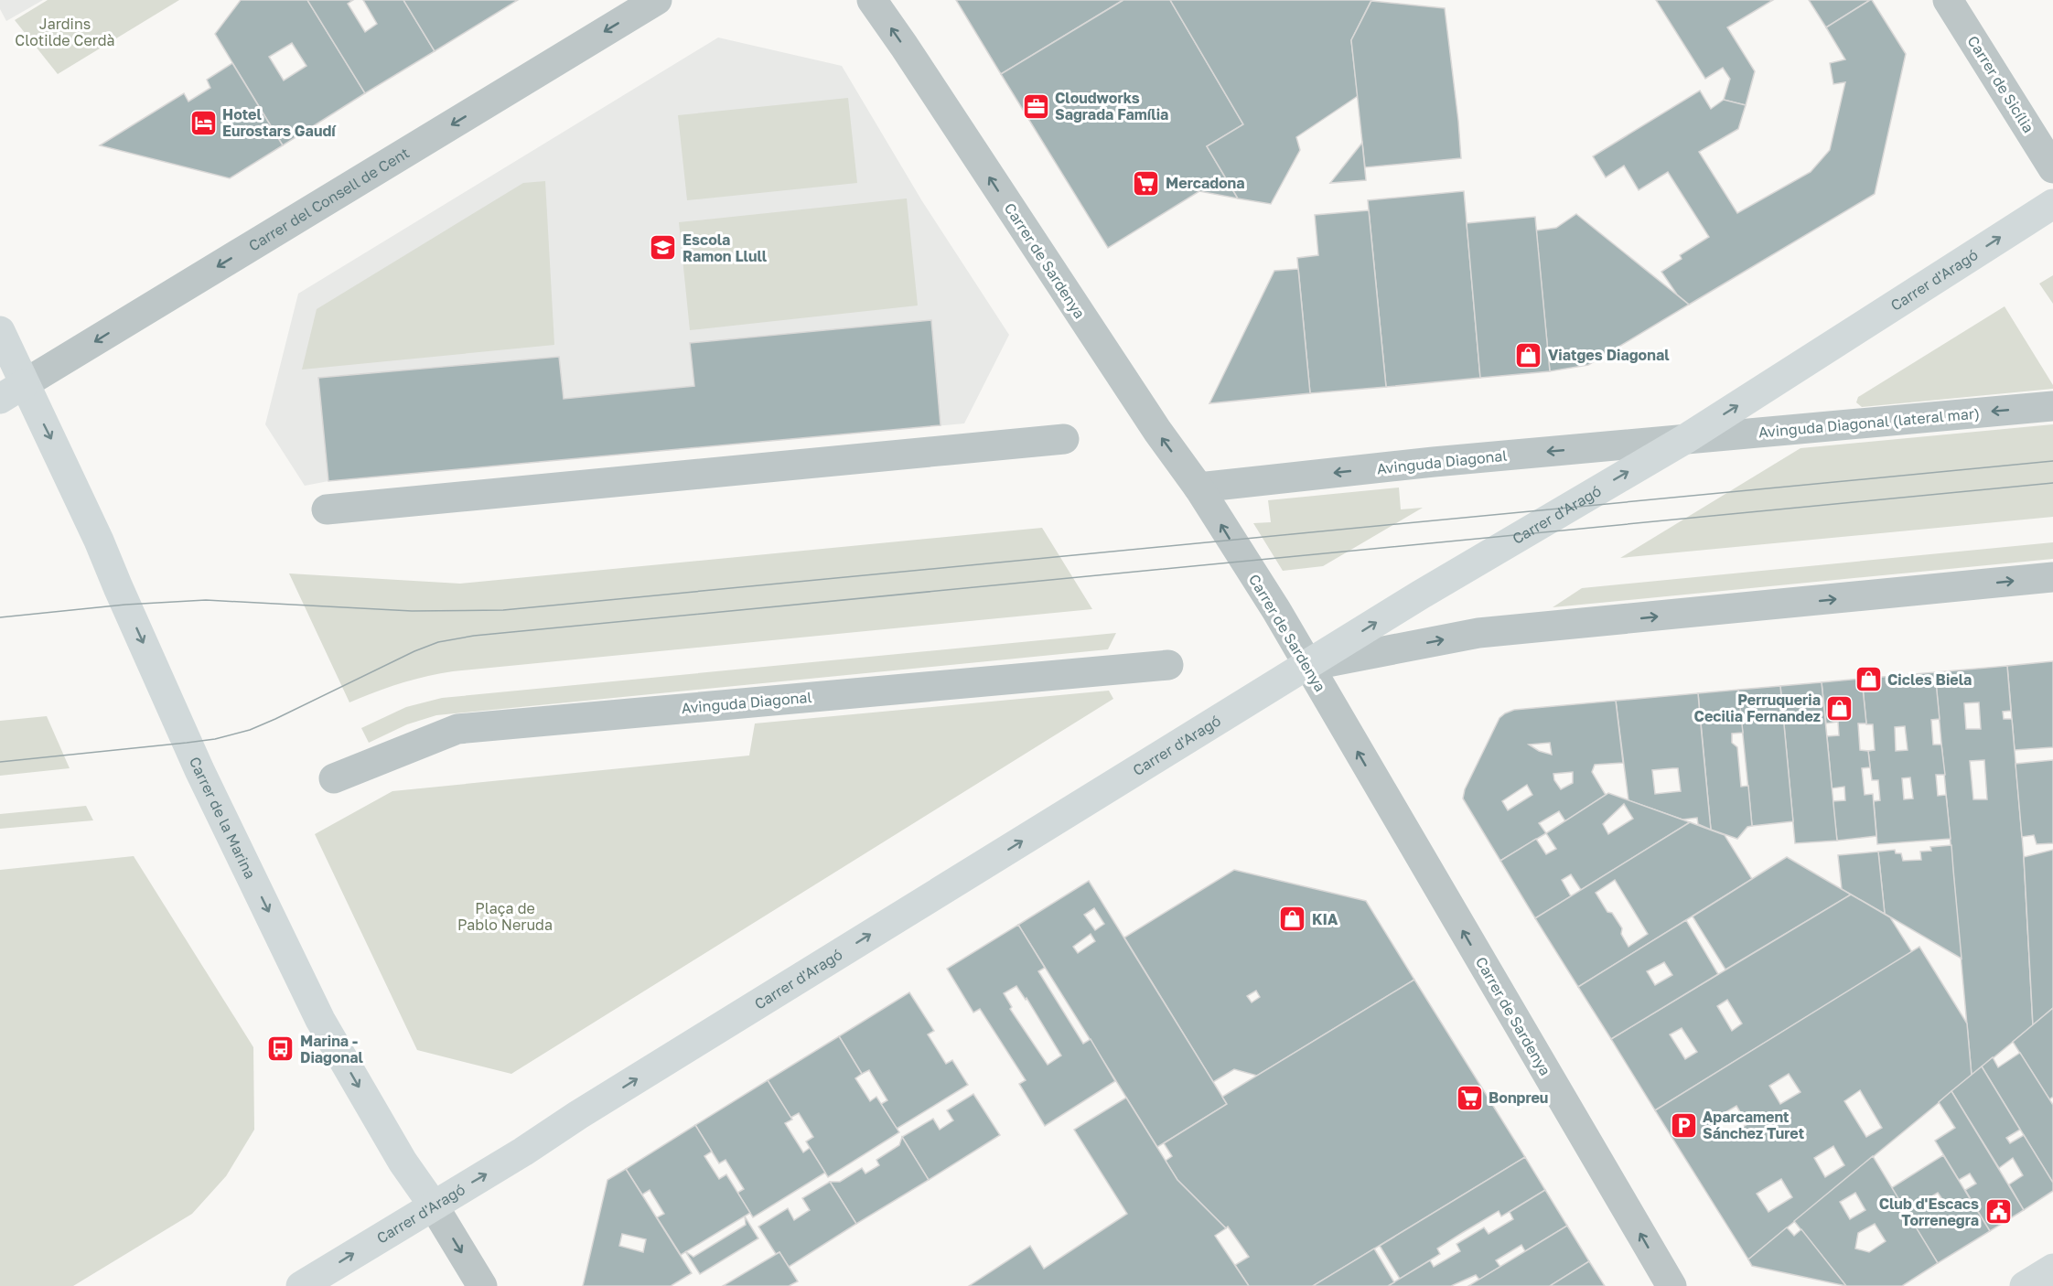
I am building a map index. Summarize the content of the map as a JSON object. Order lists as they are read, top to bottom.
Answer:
{
  "streets": {
    "main road": ["Carrer d'Aragó", "Carrer de la Marina"],
    "street": [
      "Carrer de Sicília",
      "Carrer del Consell de Cent",
      "Carrer de Sardenya",
      "Avinguda Diagonal (lateral mar)",
      "Avinguda Diagonal"
    ]
  },
  "crossings": [
    ["Carrer del Consell de Cent", "Carrer de la Marina"],
    ["Carrer de Sardenya", "Carrer d'Aragó"],
    ["Carrer de Sardenya", "Avinguda Diagonal"],
    ["Carrer d'Aragó", "Avinguda Diagonal (lateral mar)"],
    ["Carrer d'Aragó", "Avinguda Diagonal"],
    ["Carrer d'Aragó", "Carrer de la Marina"],
    ["Avinguda Diagonal (lateral mar)", "Avinguda Diagonal"]
  ],
  "one_way": [
    "Carrer del Consell de Cent",
    "Carrer de Sardenya",
    "Carrer d'Aragó",
    "Carrer de la Marina"
  ],
  "parks": ["Jardins Clotilde Cerdà", "Plaça de Pablo Neruda"],
  "places": {
    "office": ["Cloudworks Sagrada Família"],
    "hotel": ["Hotel Eurostars Gaudí"],
    "supermarket": ["Mercadona", "Bonpreu"],
    "school or university": ["Escola Ramon Llull"],
    "shop": [
      "Viatges Diagonal",
      "Cicles Biela",
      "Perruqueria Cecilia Fernandez",
      "KIA"
    ],
    "bus stop": ["Marina - Diagonal"],
    "parking": ["Aparcament Sánchez Turet"],
    "public building": ["Club d'Escacs Torrenegra"]
  }
}
